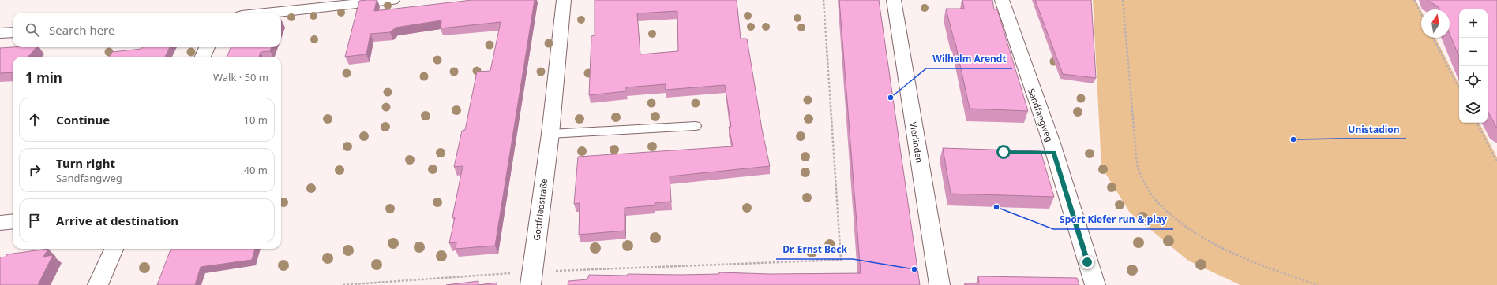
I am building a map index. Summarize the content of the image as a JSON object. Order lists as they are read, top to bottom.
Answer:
{
  "streets": {
    "street": ["Sandfangweg", "Vierlinden", "Gottfriedstraße"]
  },
  "places": [
    "Wilhelm Arendt",
    "Unistadion",
    "Sport Kiefer run & play",
    "Dr. Ernst Beck"
  ],
  "north": "top",
  "page": {
    "map_buttons": ["+", "−"],
    "search": "Search here",
    "heading": ["1 min", "Walk · 50 m"],
    "list": [
      ["Continue", "10 m"],
      ["Turn right", "Sandfangweg", "40 m"],
      "Arrive at destination"
    ]
  }
}
